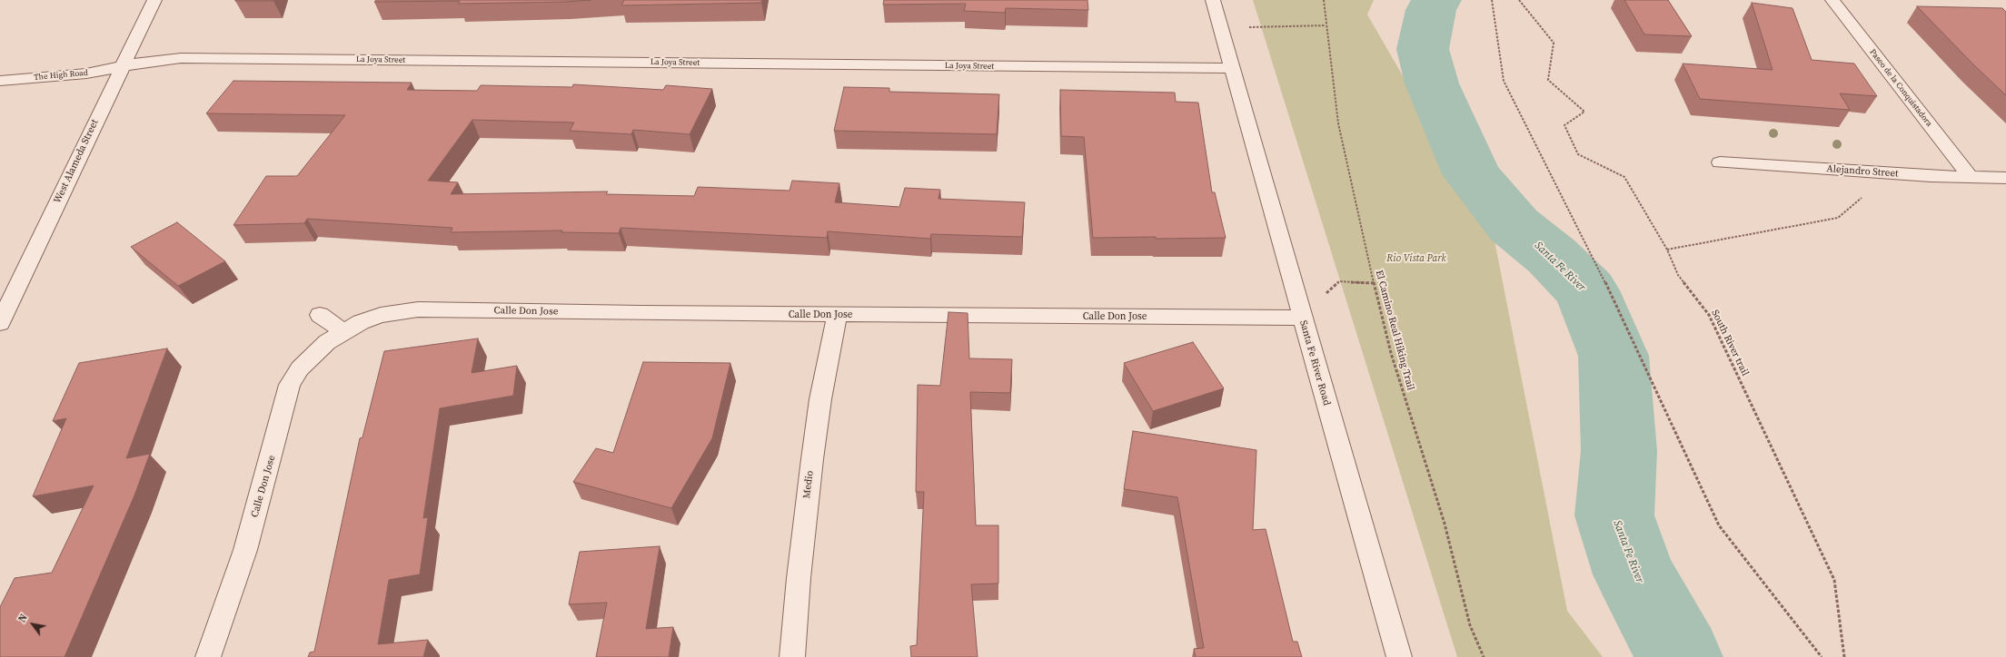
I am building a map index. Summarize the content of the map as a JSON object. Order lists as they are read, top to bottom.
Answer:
{
  "streets": {
    "street": [
      "La Joya Street",
      "The High Road",
      "Paseo de la Conquistadora",
      "West Alameda Street",
      "Alejandro Street",
      "Calle Don Jose",
      "Santa Fe River Road",
      "Medio"
    ],
    "path": ["El Camino Real Hiking Trail", "South River trail"]
  },
  "crossings": [
    ["La Joya Street", "The High Road"],
    ["La Joya Street", "West Alameda Street"],
    ["La Joya Street", "Santa Fe River Road"],
    ["The High Road", "West Alameda Street"],
    ["Paseo de la Conquistadora", "Alejandro Street"],
    ["Calle Don Jose", "Santa Fe River Road"],
    ["Calle Don Jose", "Medio"]
  ],
  "water": ["Santa Fe River"],
  "parks": ["Rio Vista Park"],
  "north": "top left"
}
